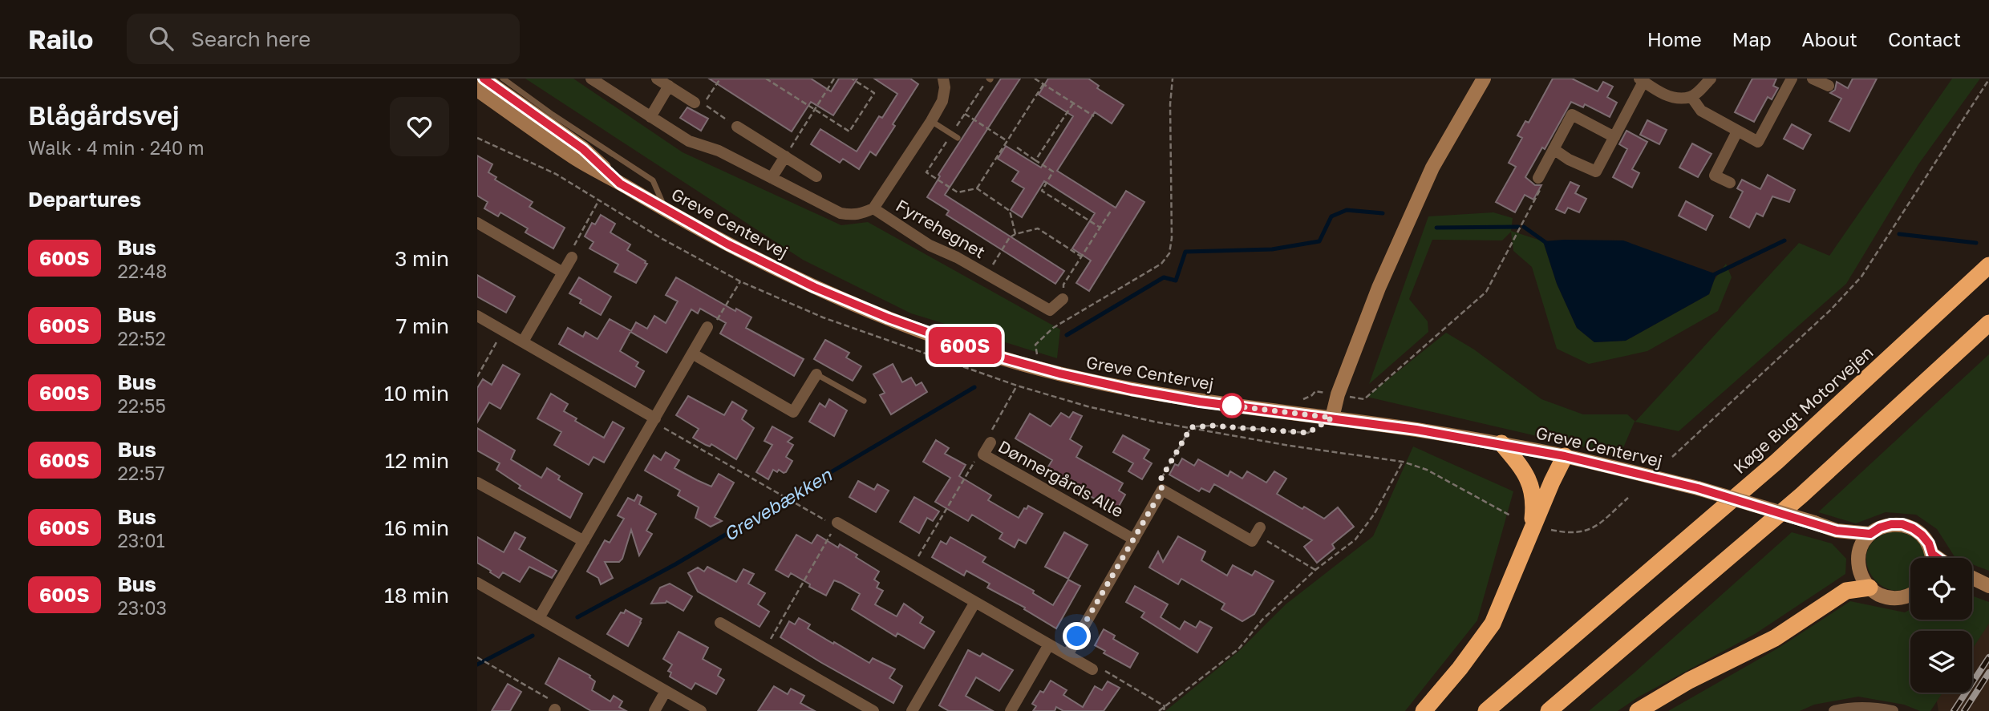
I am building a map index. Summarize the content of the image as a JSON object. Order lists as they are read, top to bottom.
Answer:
{
  "streets": {
    "highway": ["Køge Bugt Motorvejen"],
    "street": ["Greve Centervej", "Fyrrehegnet", "Dønnergårds Alle"]
  },
  "water": ["Grevebækken"],
  "lines": ["bus line 600S"],
  "page": {
    "header": "Railo",
    "search": "Search here",
    "nav": [
      "Home",
      "Map",
      "About",
      "Contact"
    ],
    "heading": [
      ["Blågårdsvej", "Walk · 4 min · 240 m"],
      "Departures"
    ],
    "on_map": "600S",
    "list": [
      {
        "mark": "600S",
        "name": "Bus",
        "note": "22:48",
        "value": "3 min"
      },
      {
        "mark": "600S",
        "name": "Bus",
        "note": "22:52",
        "value": "7 min"
      },
      {
        "mark": "600S",
        "name": "Bus",
        "note": "22:55",
        "value": "10 min"
      },
      {
        "mark": "600S",
        "name": "Bus",
        "note": "22:57",
        "value": "12 min"
      },
      {
        "mark": "600S",
        "name": "Bus",
        "note": "23:01",
        "value": "16 min"
      },
      {
        "mark": "600S",
        "name": "Bus",
        "note": "23:03",
        "value": "18 min"
      }
    ]
  }
}
